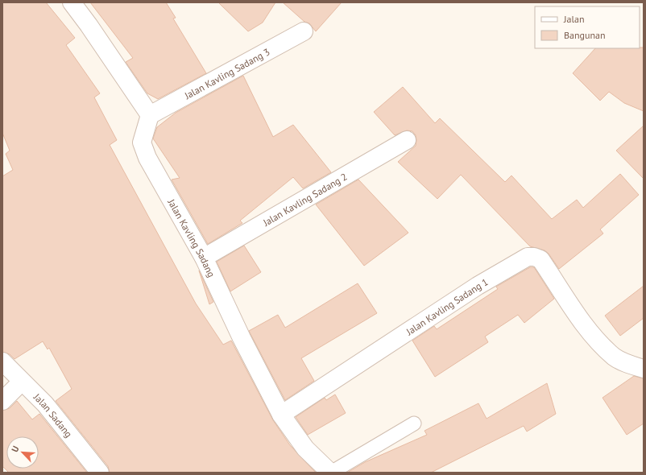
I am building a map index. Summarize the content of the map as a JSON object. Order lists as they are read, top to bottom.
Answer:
{
  "streets": {
    "street": [
      "Jalan Kavling Sadang 3",
      "Jalan Kavling Sadang 2",
      "Jalan Kavling Sadang",
      "Jalan Kavling Sadang 1",
      "Jalan Sadang"
    ]
  },
  "crossings": [
    ["Jalan Kavling Sadang 3", "Jalan Kavling Sadang"],
    ["Jalan Kavling Sadang 2", "Jalan Kavling Sadang"],
    ["Jalan Kavling Sadang", "Jalan Kavling Sadang 1"]
  ],
  "legend": ["Jalan", "Bangunan"],
  "north": "top left"
}
